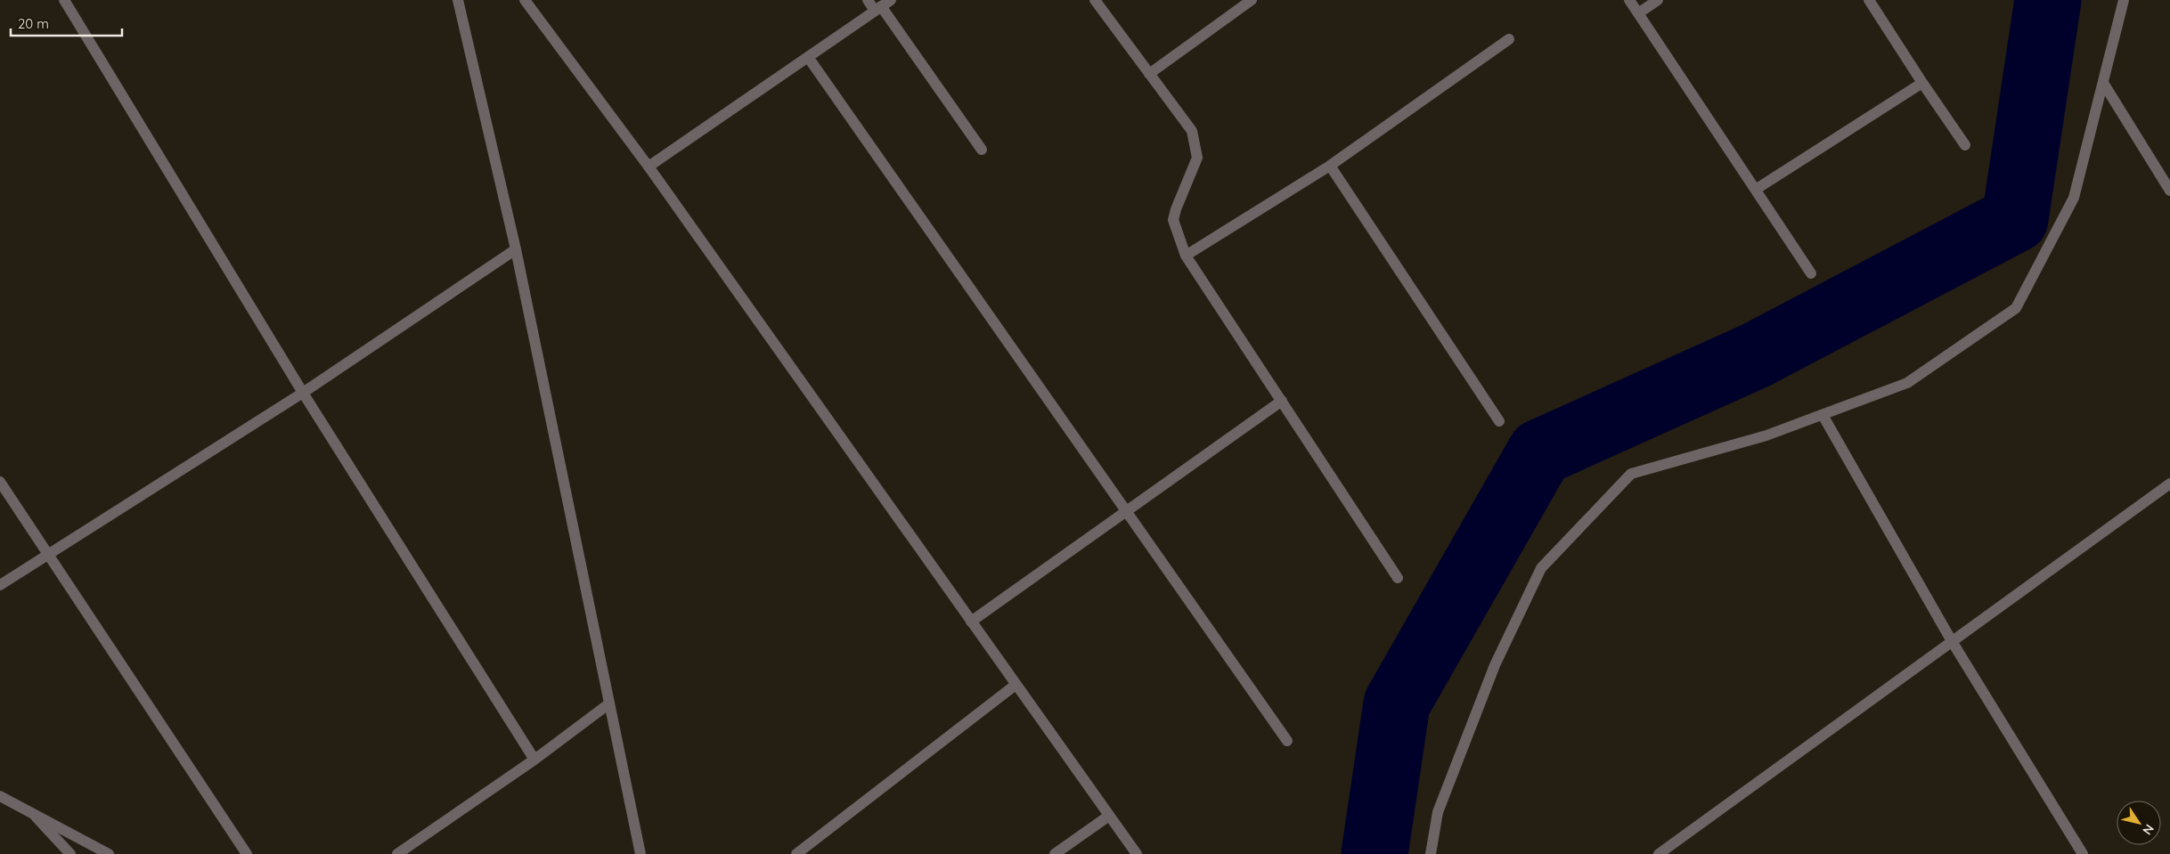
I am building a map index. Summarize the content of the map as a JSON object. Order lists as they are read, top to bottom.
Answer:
{
  "scale_bar": "20 m",
  "north": "bottom right"
}
